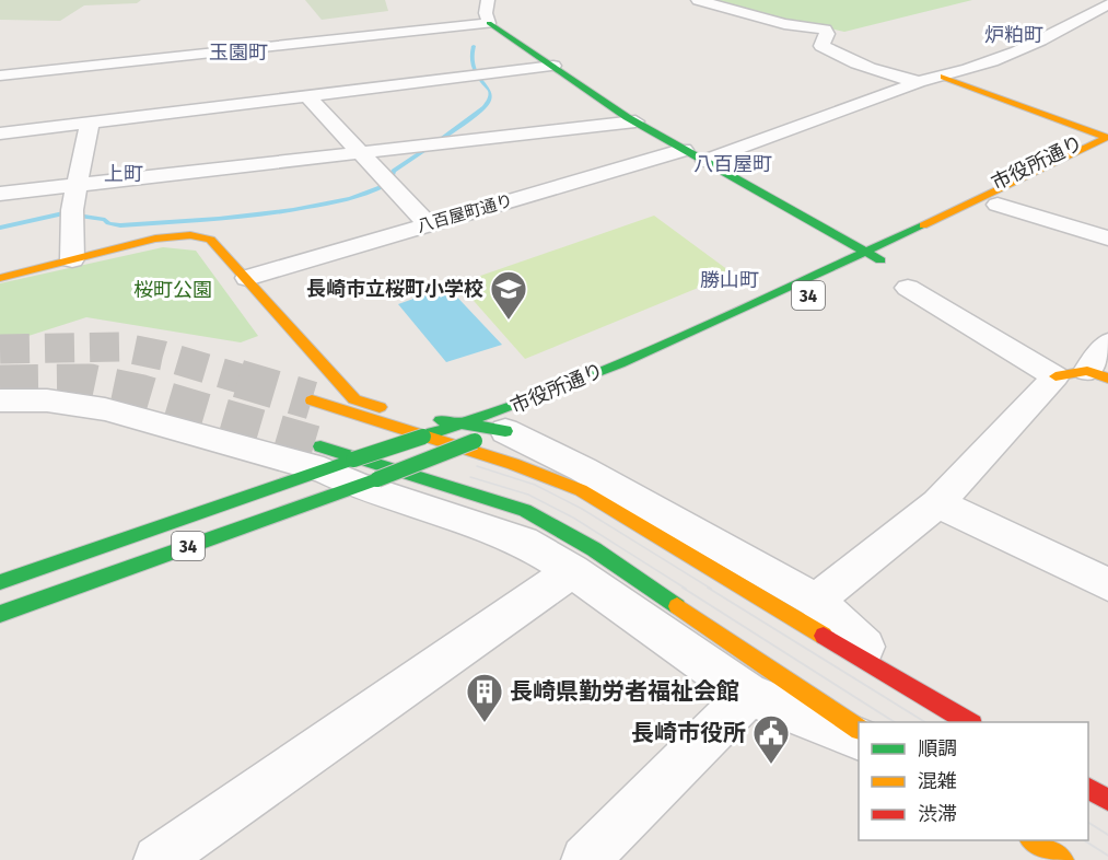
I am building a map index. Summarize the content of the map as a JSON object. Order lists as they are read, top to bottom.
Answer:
{
  "streets": {
    "main road": ["市役所通り", "34"],
    "street": ["八百屋町通り"]
  },
  "districts": [
    "炉粕町",
    "玉園町",
    "八百屋町",
    "上町",
    "勝山町"
  ],
  "parks": ["桜町公園"],
  "places": {
    "school or university": ["長崎市立桜町小学校"],
    "building": ["長崎県勤労者福祉会館"],
    "public building": ["長崎市役所"]
  },
  "legend": ["順調", "混雑", "渋滞"]
}
